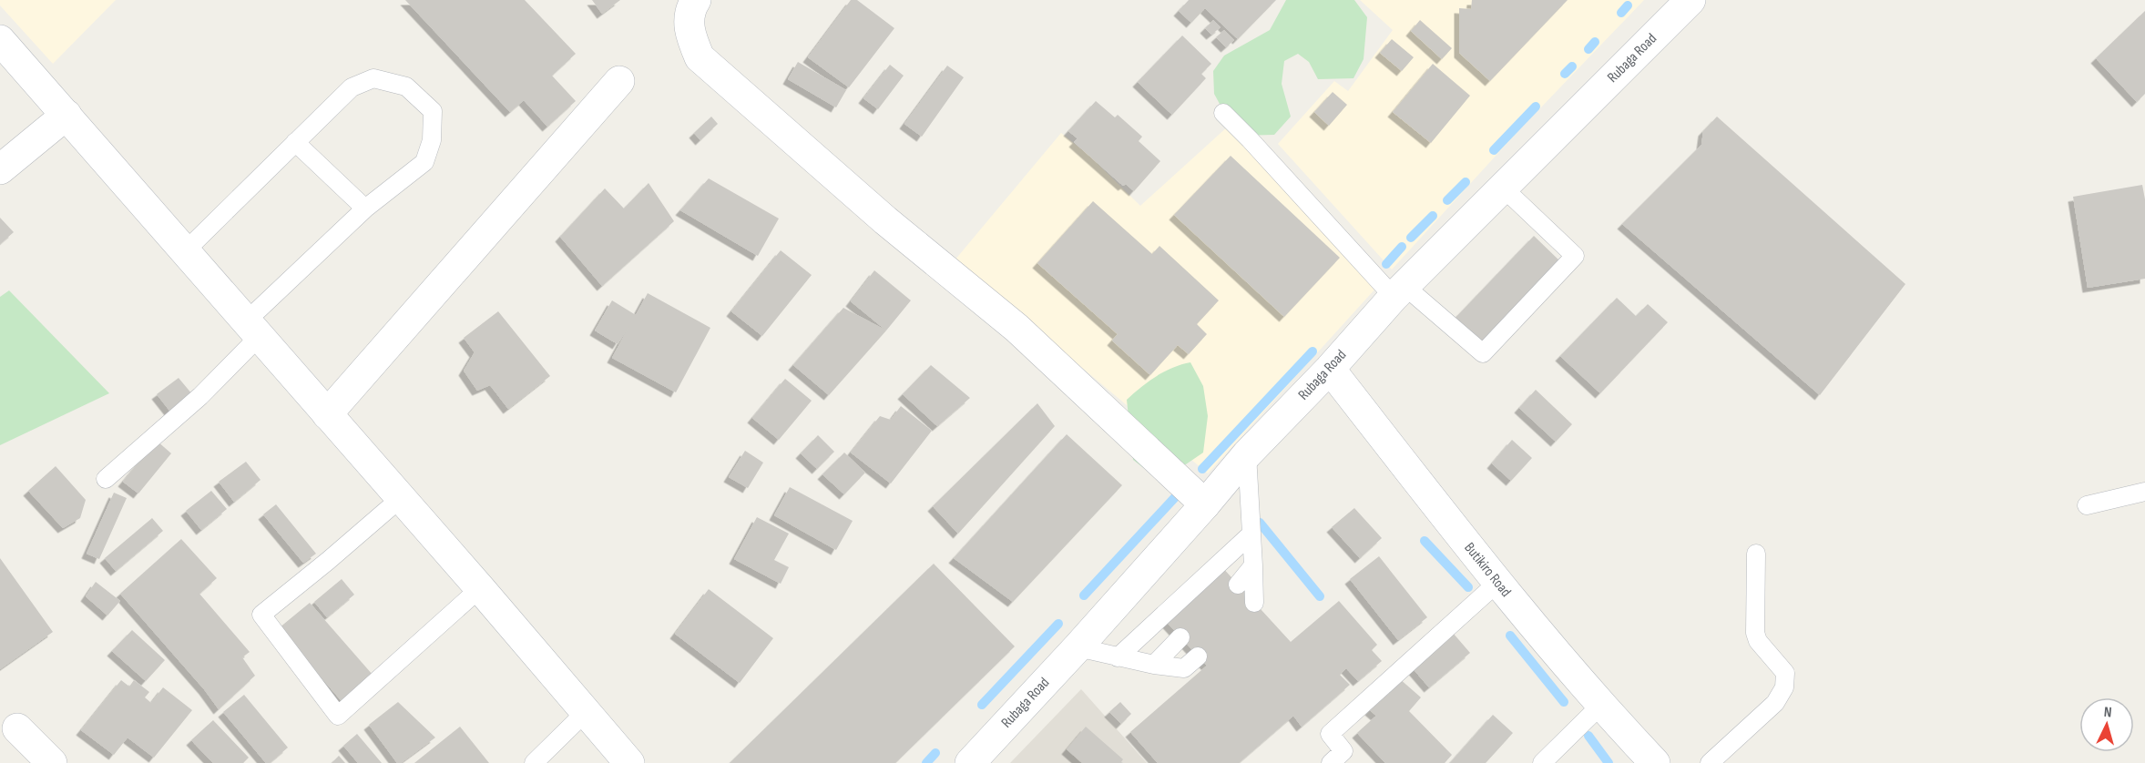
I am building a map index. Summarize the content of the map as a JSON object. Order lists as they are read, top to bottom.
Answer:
{
  "streets": {
    "main road": ["Rubaga Road", "Butikiro Road"]
  },
  "crossings": [
    ["Rubaga Road", "Butikiro Road"]
  ],
  "north": "top"
}
